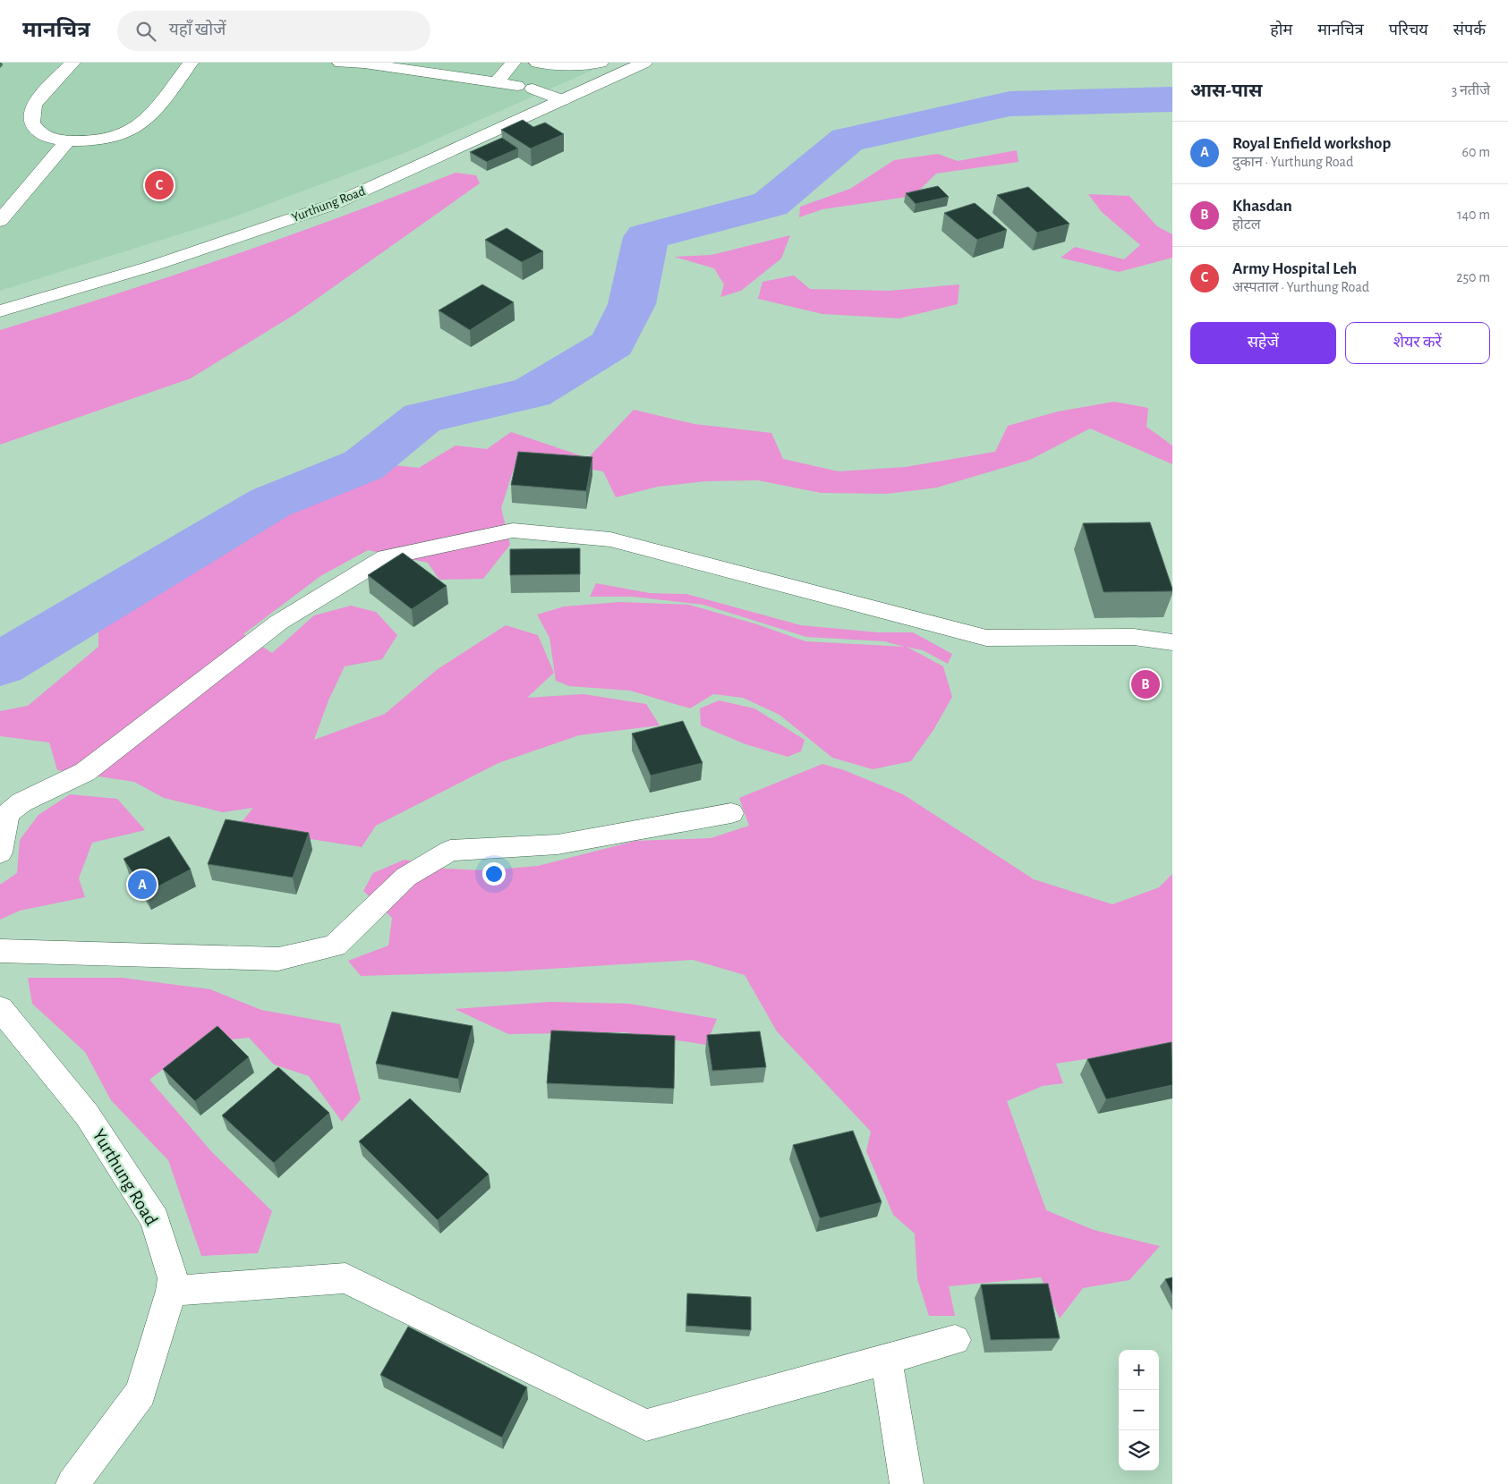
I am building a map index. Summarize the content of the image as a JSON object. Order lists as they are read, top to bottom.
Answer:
{
  "streets": {
    "street": ["Yurthung Road"]
  },
  "page": {
    "header": "मानचित्र",
    "search": "यहाँ खोजें",
    "nav": [
      "होम",
      "मानचित्र",
      "परिचय",
      "संपर्क"
    ],
    "heading": ["आस-पास", "3 नतीजे"],
    "list": [
      {
        "mark": "A",
        "name": "Royal Enfield workshop",
        "note": "दुकान · Yurthung Road",
        "value": "60 m"
      },
      {
        "mark": "B",
        "name": "Khasdan",
        "note": "होटल",
        "value": "140 m"
      },
      {
        "mark": "C",
        "name": "Army Hospital Leh",
        "note": "अस्पताल · Yurthung Road",
        "value": "250 m"
      }
    ],
    "pins": ["C", "B", "A"],
    "buttons": ["सहेजें", "शेयर करें"],
    "map_buttons": ["+", "−"]
  }
}
